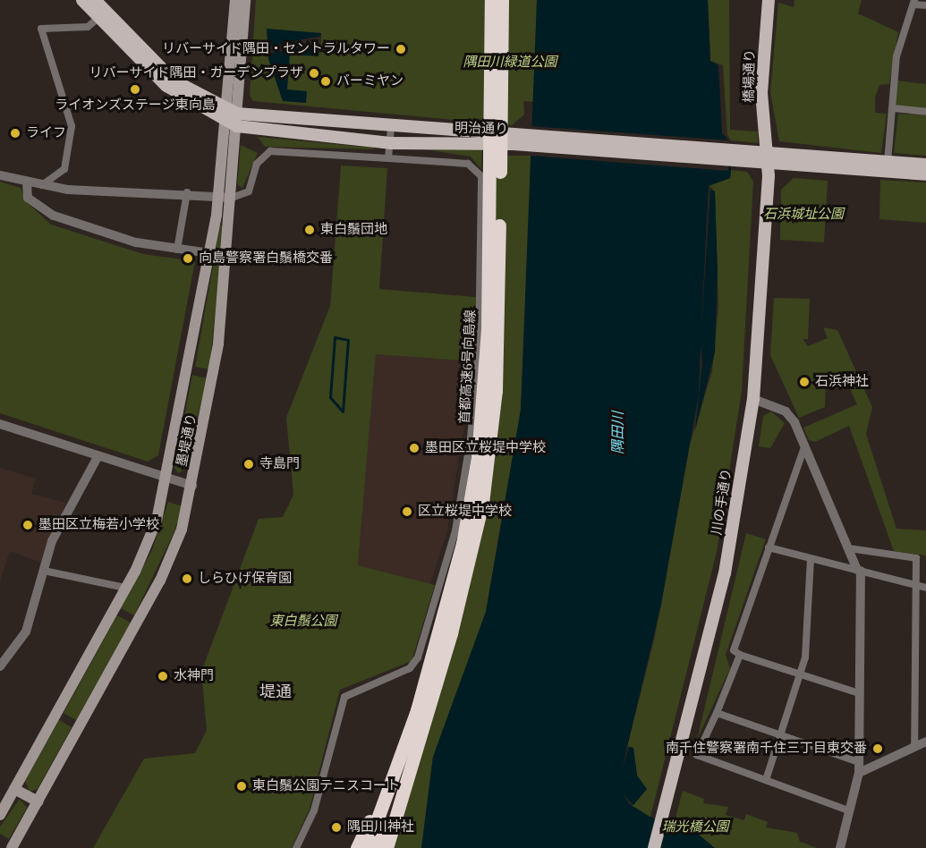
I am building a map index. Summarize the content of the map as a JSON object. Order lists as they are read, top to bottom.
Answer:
{
  "streets": {
    "highway": ["首都高速6号向島線"],
    "main road": [
      "橋場通り",
      "明治通り",
      "墨堤通り",
      "川の手通り"
    ]
  },
  "crossings": [
    ["橋場通り", "明治通り"],
    ["橋場通り", "川の手通り"],
    ["明治通り", "墨堤通り"],
    ["明治通り", "川の手通り"]
  ],
  "districts": ["堤通"],
  "water": ["隅田川"],
  "parks": [
    "隅田川緑道公園",
    "石浜城址公園",
    "東白鬚公園",
    "瑞光橋公園"
  ],
  "places": [
    "リバーサイド隅田・セントラルタワー",
    "リバーサイド隅田・ガーデンプラザ",
    "バーミヤン",
    "ライオンズステージ東向島",
    "ライフ",
    "東白鬚団地",
    "向島警察署白鬚橋交番",
    "石浜神社",
    "墨田区立桜堤中学校",
    "寺島門",
    "区立桜堤中学校",
    "墨田区立梅若小学校",
    "しらひげ保育園",
    "水神門",
    "南千住警察署南千住三丁目東交番",
    "東白鬚公園テニスコート",
    "隅田川神社"
  ]
}
